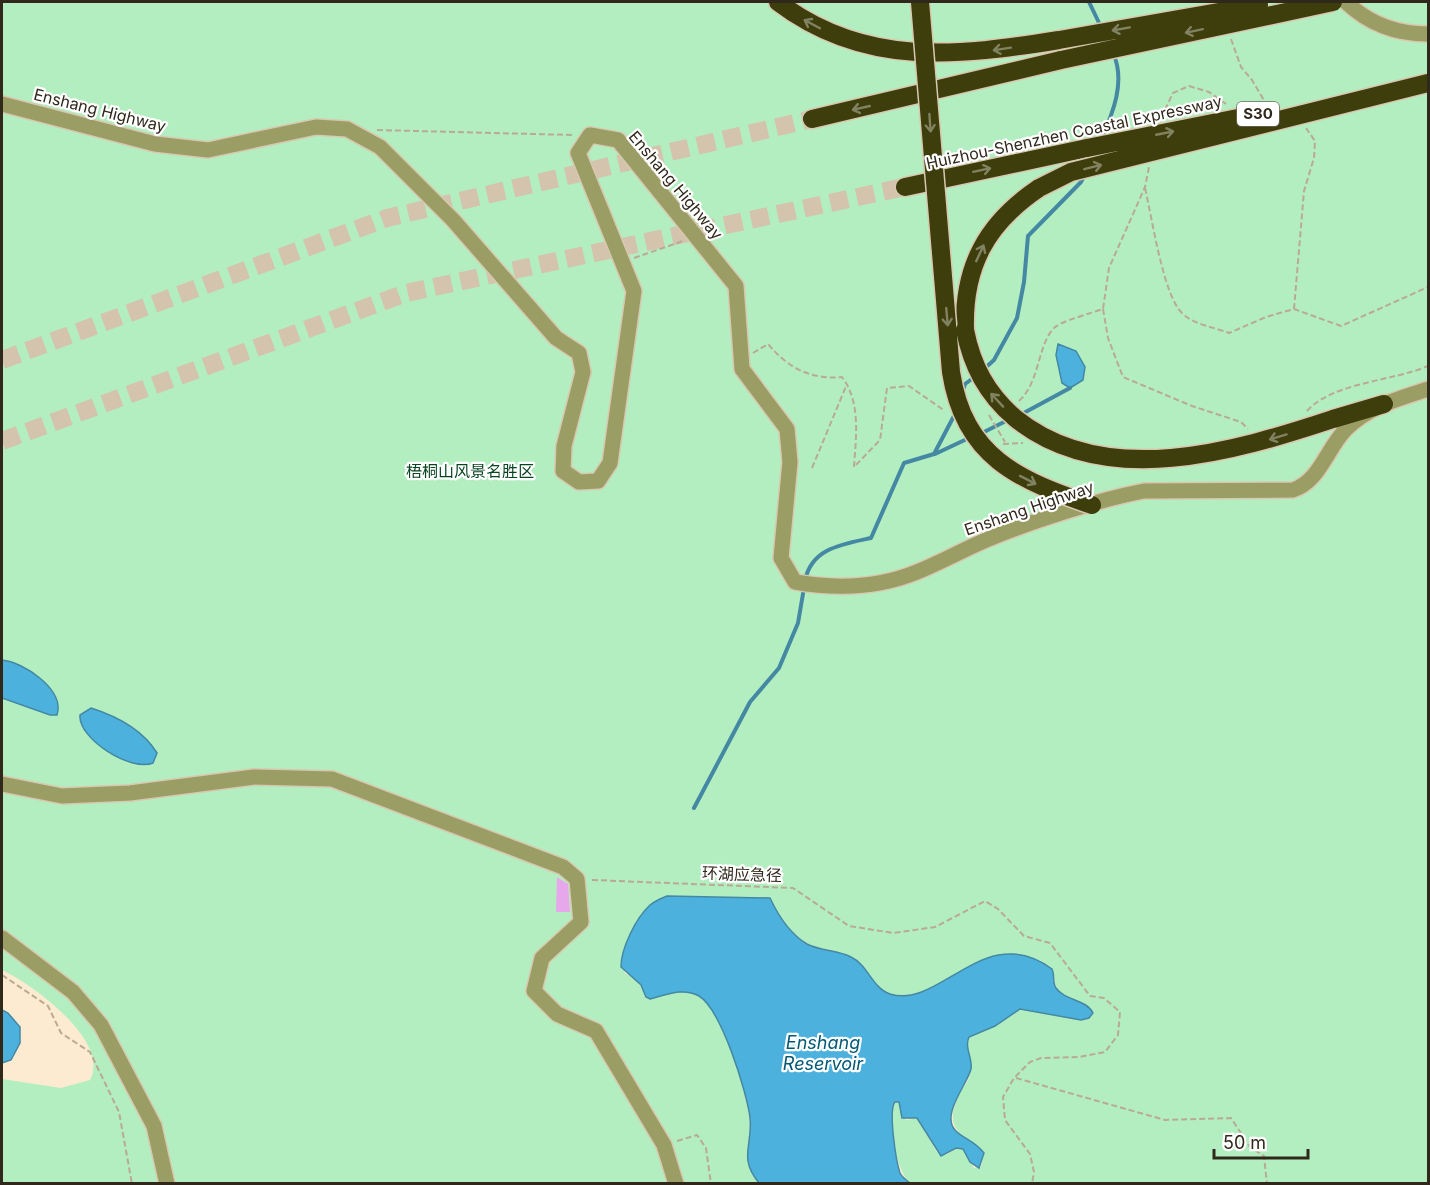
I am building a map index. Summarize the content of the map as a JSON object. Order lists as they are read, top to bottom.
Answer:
{
  "streets": {
    "highway": ["S30", "Huizhou-Shenzhen Coastal Expressway"],
    "street": ["Enshang Highway"],
    "path": ["环湖应急径"]
  },
  "water": ["Enshang Reservoir"],
  "parks": ["梧桐山风景名胜区"],
  "scale_bar": "50 m"
}
